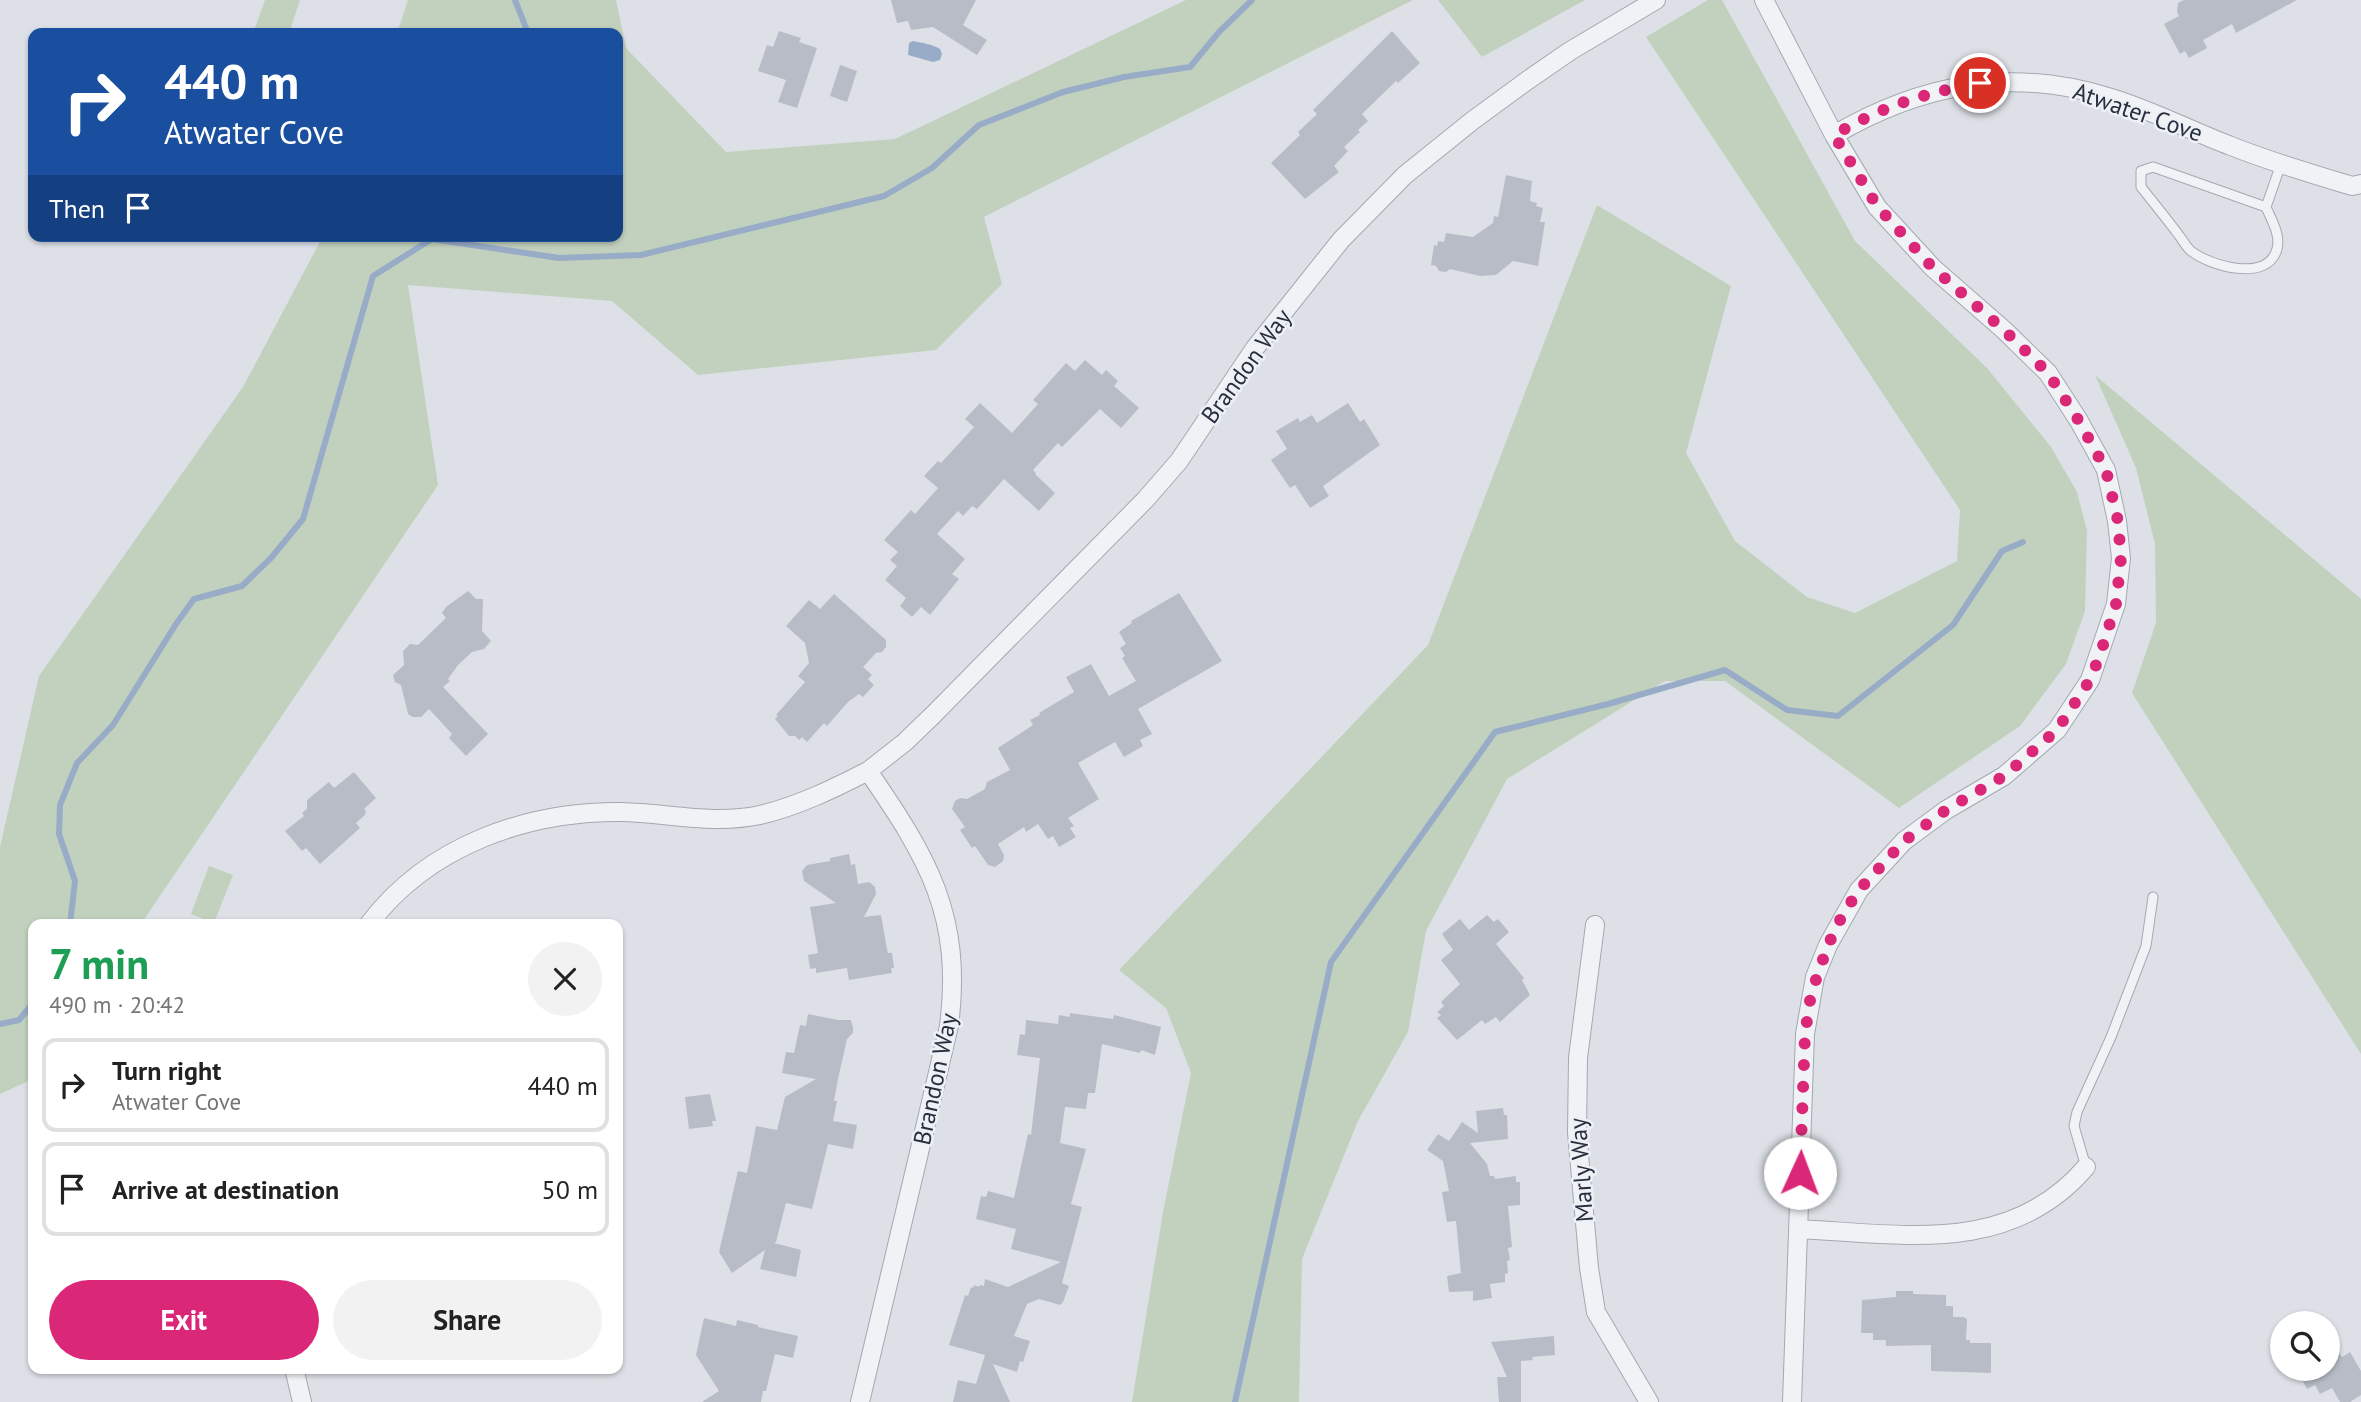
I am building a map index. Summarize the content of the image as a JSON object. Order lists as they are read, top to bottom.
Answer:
{
  "streets": {
    "street": ["Atwater Cove", "Brandon Way", "Marly Way"]
  },
  "page": {
    "turn": ["440 m", "Atwater Cove"],
    "then": "Then",
    "heading": ["7 min", "490 m · 20:42"],
    "list": [
      {
        "name": "Turn right",
        "note": "Atwater Cove",
        "value": "440 m"
      },
      {
        "name": "Arrive at destination",
        "value": "50 m"
      }
    ],
    "buttons": ["Exit", "Share"]
  }
}
